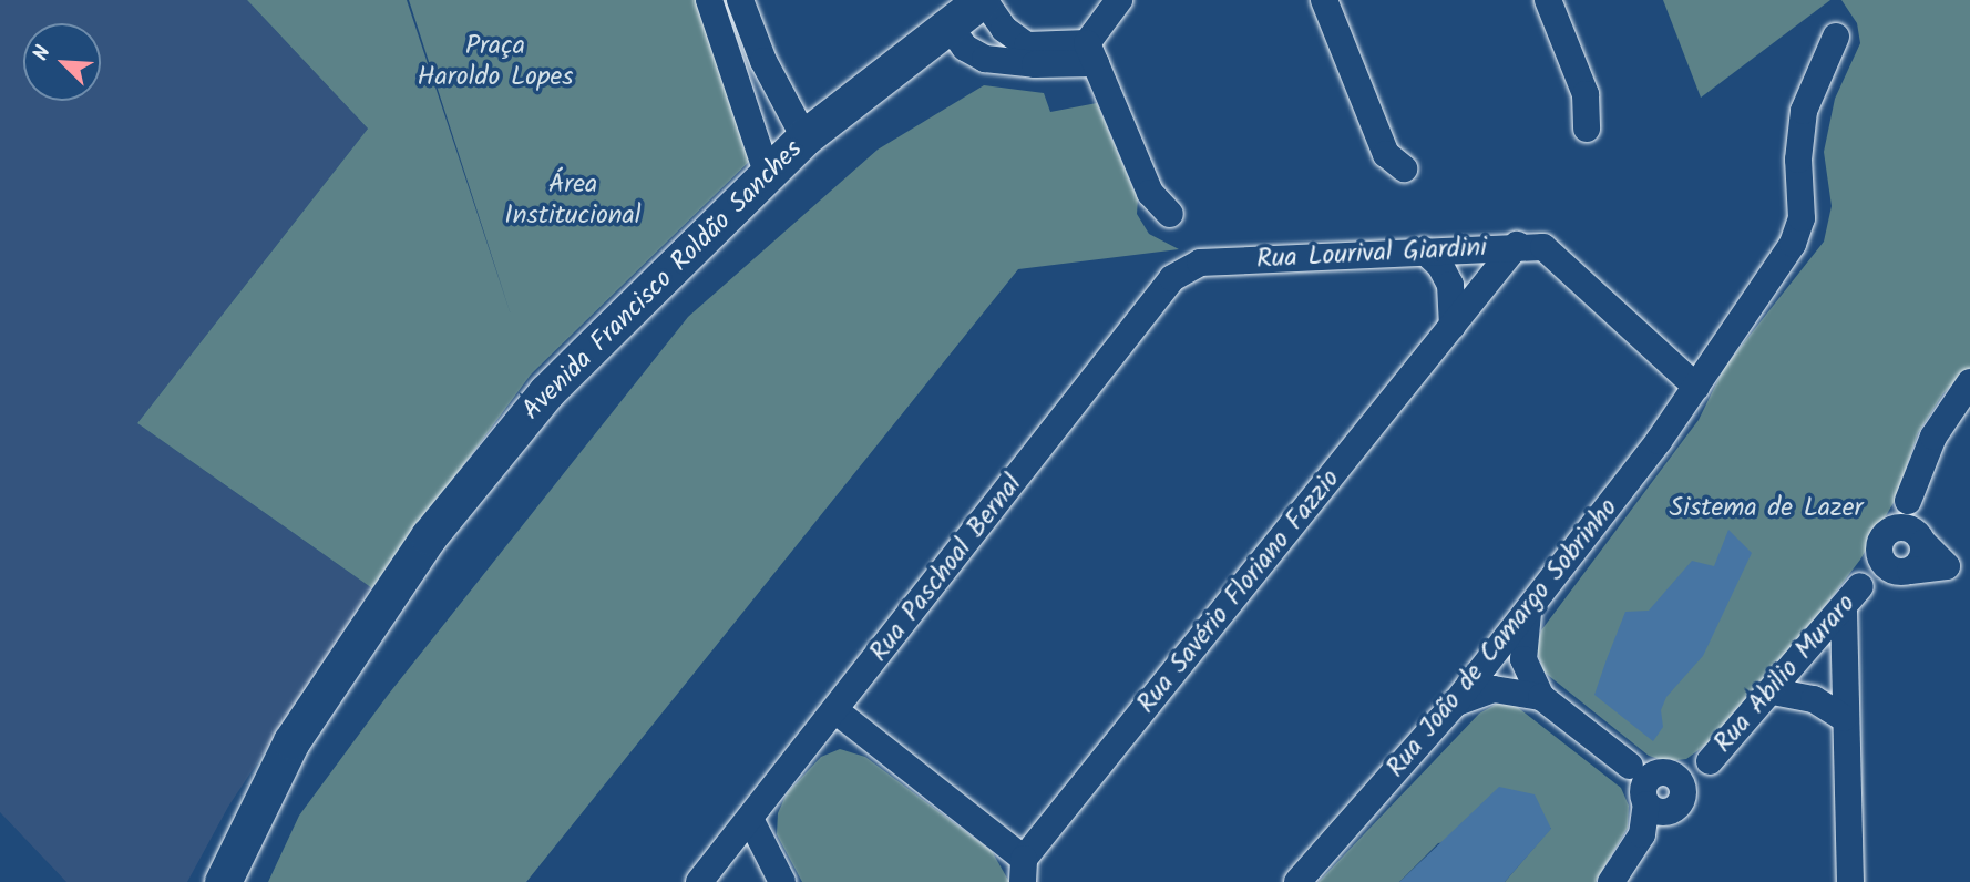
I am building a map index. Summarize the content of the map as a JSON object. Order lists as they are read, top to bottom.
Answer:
{
  "streets": {
    "street": [
      "Rua Lourival Giardini",
      "Avenida Francisco Roldão Sanches",
      "Rua Paschoal Bernal",
      "Rua Savério Floriano Fazzio",
      "Rua João de Camargo Sobrinho",
      "Rua Abilio Muraro"
    ]
  },
  "crossings": [
    ["Rua Lourival Giardini", "Rua Paschoal Bernal"],
    ["Rua Lourival Giardini", "Rua Savério Floriano Fazzio"]
  ],
  "parks": ["Praça Haroldo Lopes", "Área Institucional", "Sistema de Lazer"],
  "north": "top left"
}
